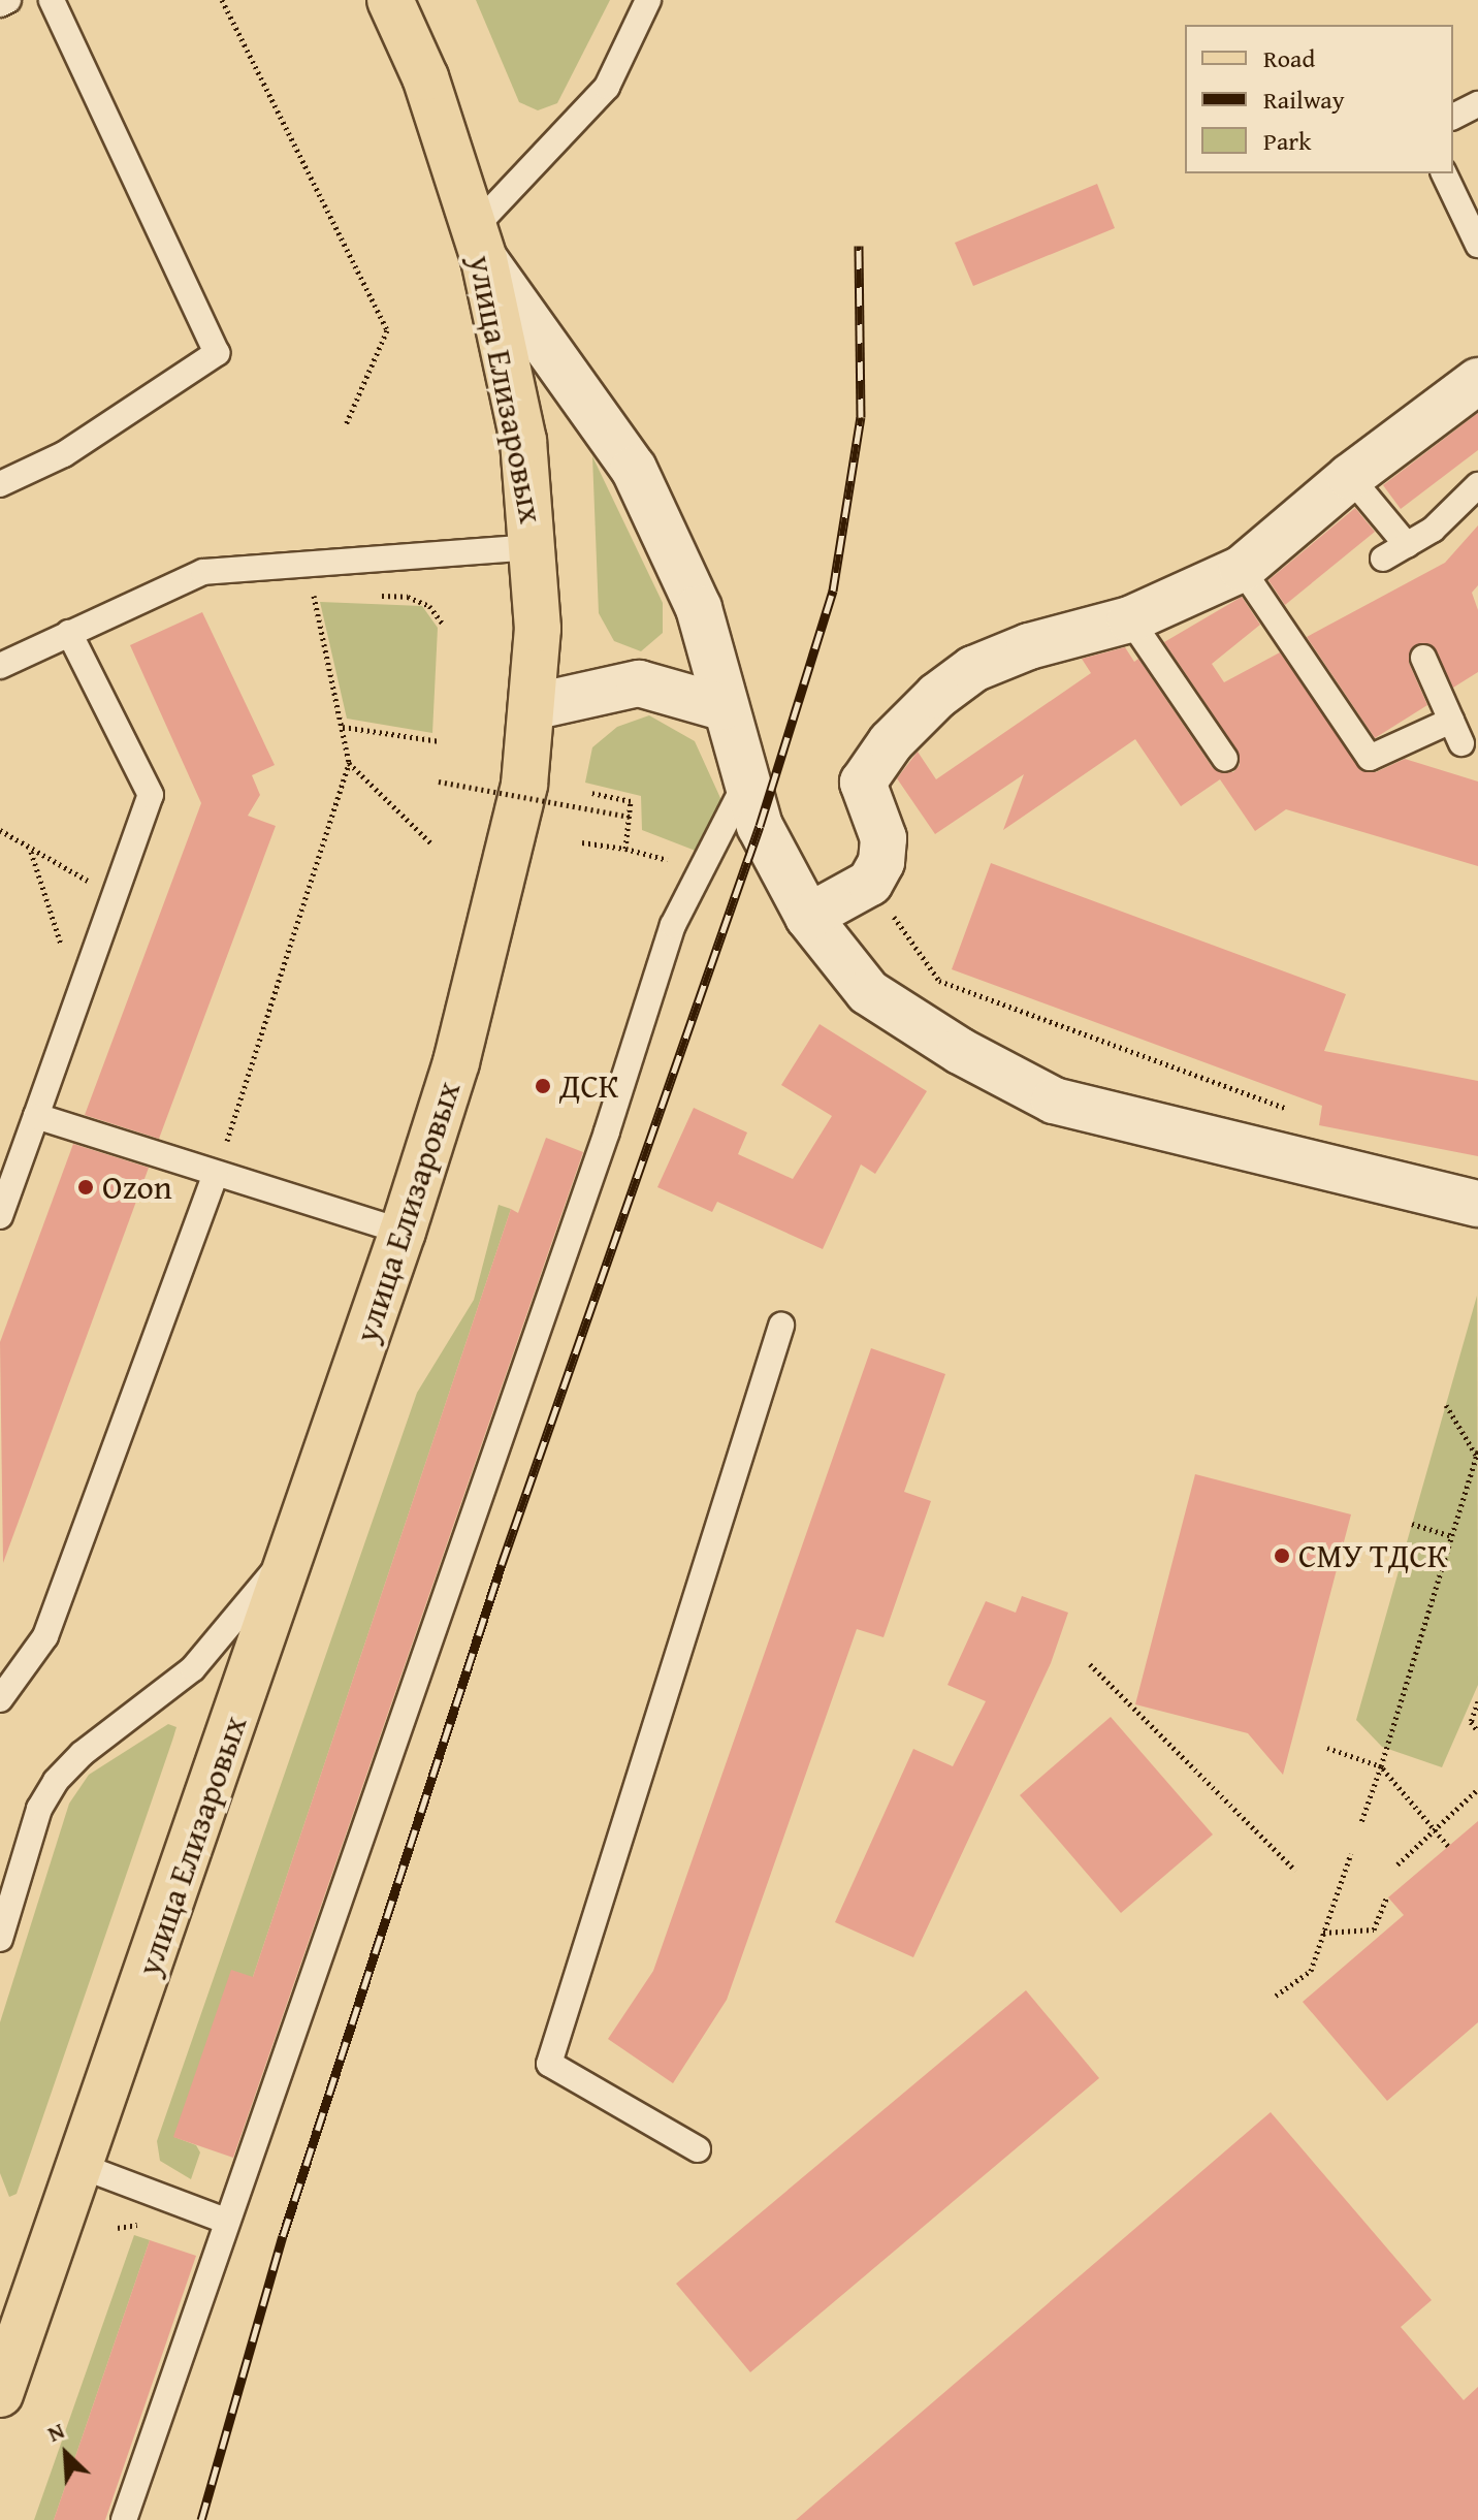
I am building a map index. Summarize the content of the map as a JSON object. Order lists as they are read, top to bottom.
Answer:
{
  "streets": {
    "main road": ["улица Елизаровых"]
  },
  "places": ["ДСК", "Ozon", "СМУ ТДСК"],
  "legend": ["Road", "Railway", "Park"],
  "north": "top left"
}
